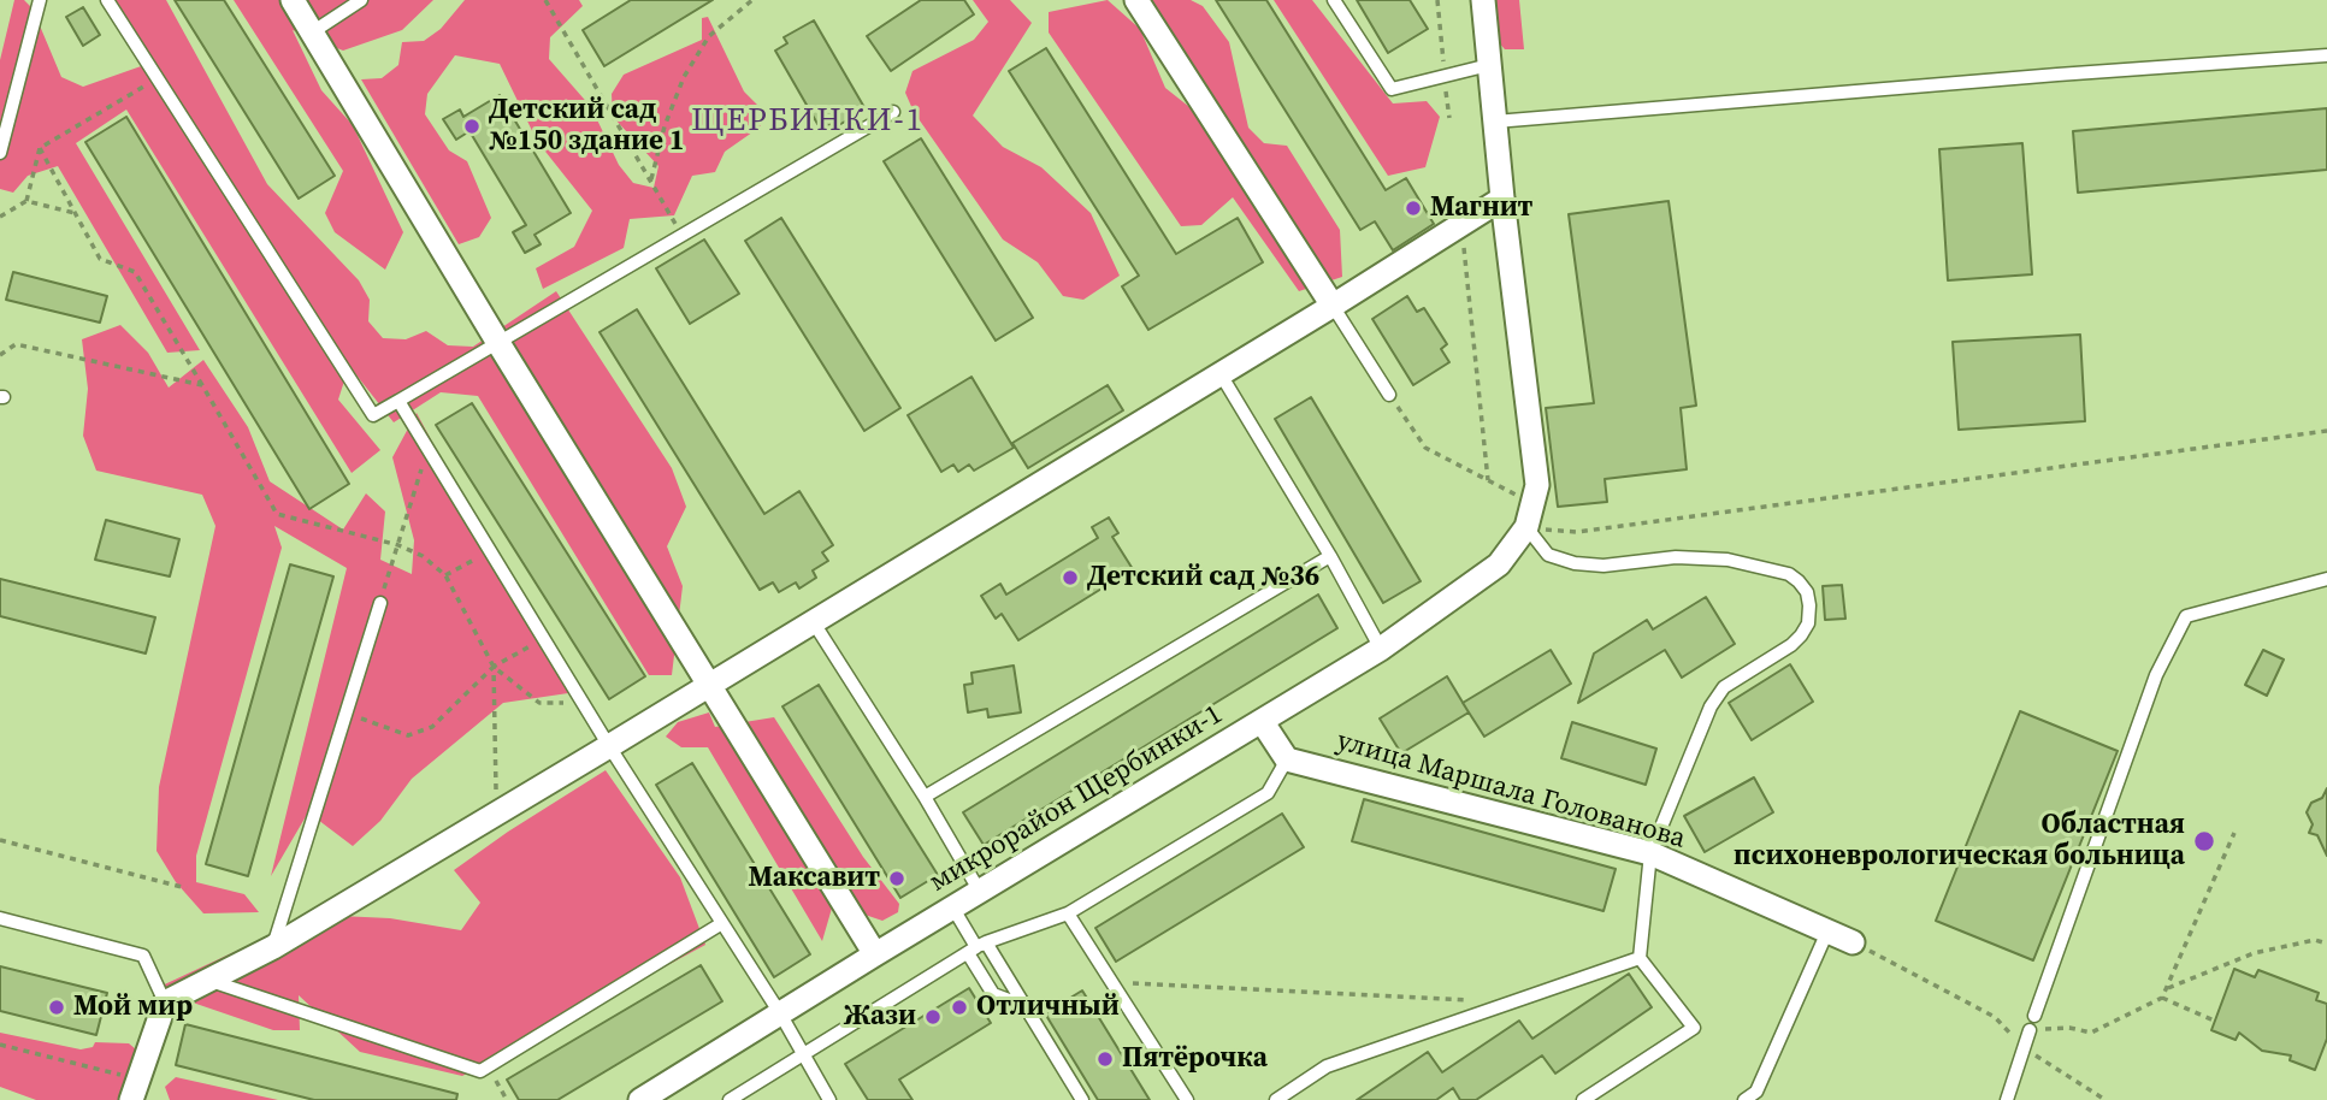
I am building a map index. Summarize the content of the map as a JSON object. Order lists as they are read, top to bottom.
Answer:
{
  "streets": {
    "street": ["улица Маршала Голованова", "микрорайон Щербинки-1"]
  },
  "districts": ["ЩЕРБИНКИ-1"],
  "places": [
    "Детский сад №150 здание 1",
    "Магнит",
    "Детский сад №36",
    "Областная психоневрологическая больница",
    "Максавит",
    "Мой мир",
    "Отличный",
    "Жази",
    "Пятёрочка"
  ]
}
